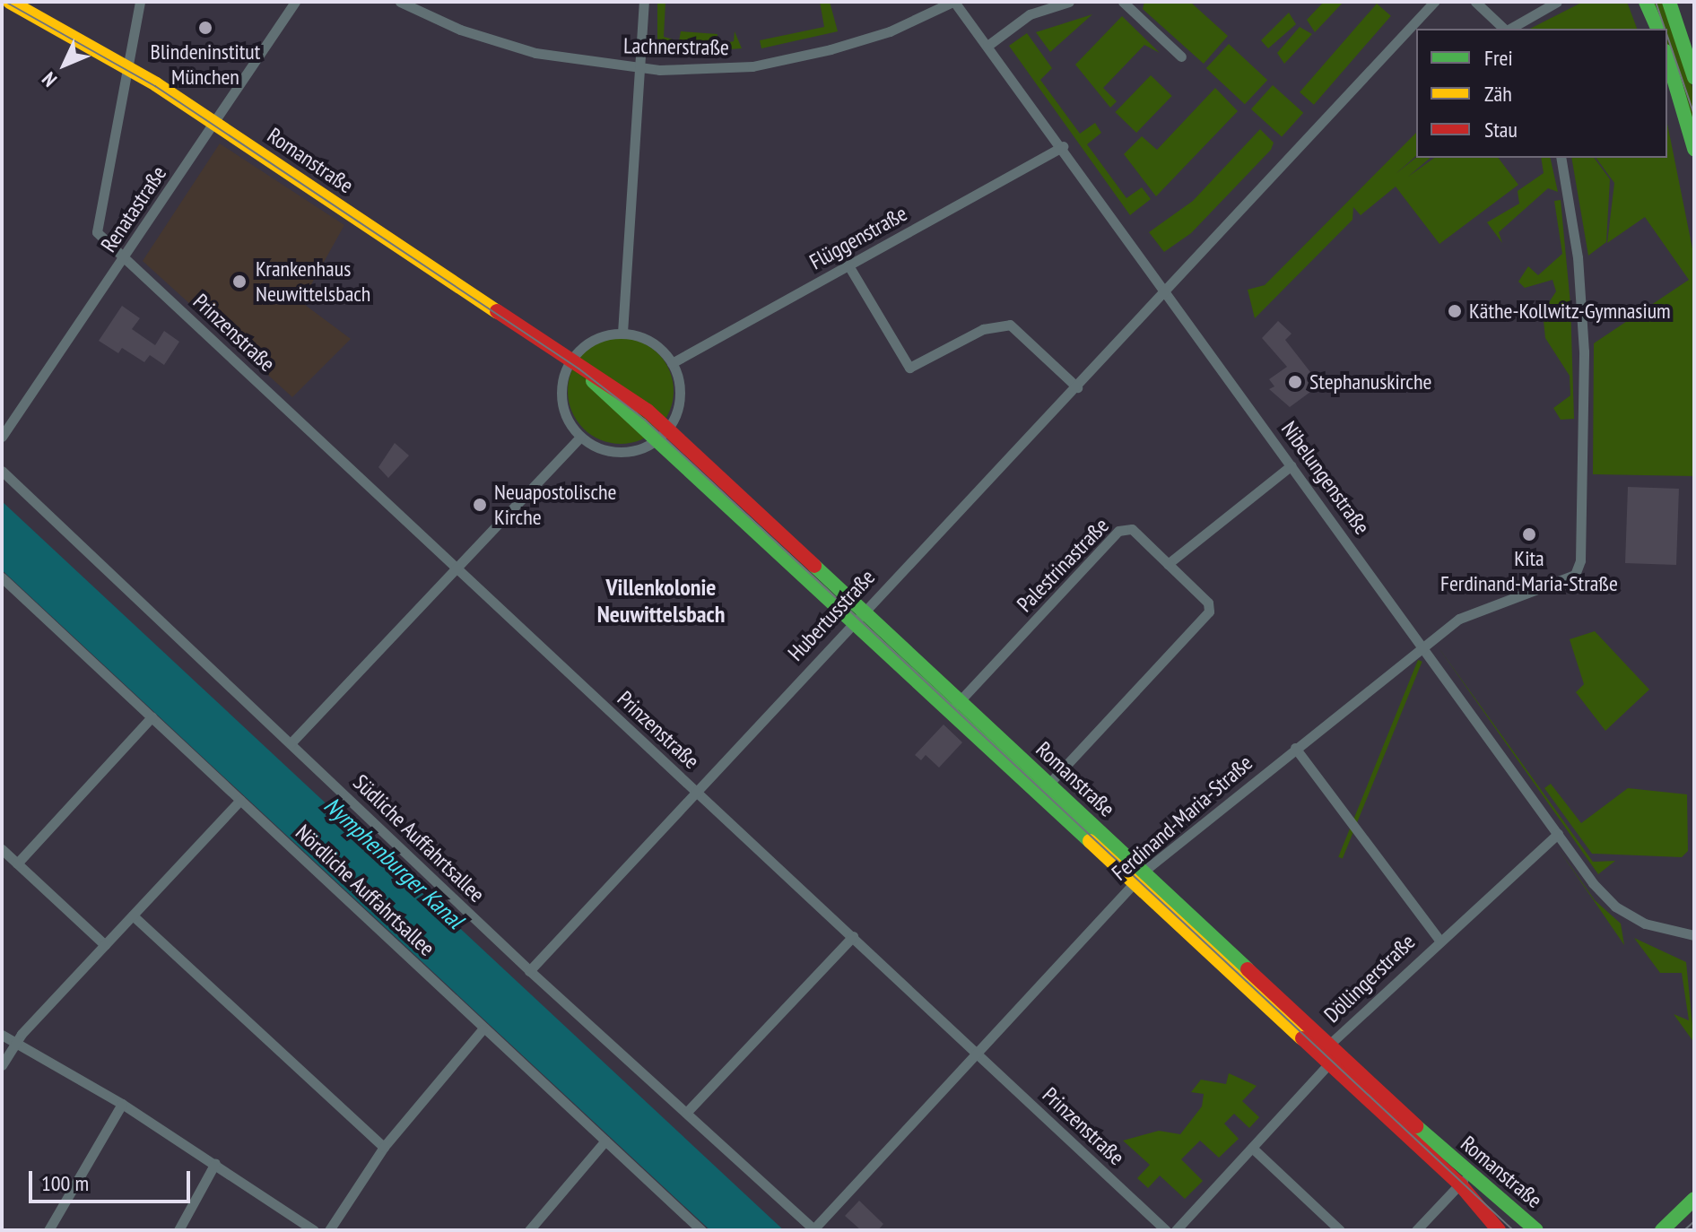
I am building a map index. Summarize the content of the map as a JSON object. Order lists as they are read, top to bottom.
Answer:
{
  "streets": {
    "main road": ["Romanstraße"],
    "street": [
      "Lachnerstraße",
      "Renatastraße",
      "Flüggenstraße",
      "Prinzenstraße",
      "Nibelungenstraße",
      "Palestrinastraße",
      "Hubertusstraße",
      "Ferdinand-Maria-Straße",
      "Südliche Auffahrtsallee",
      "Nördliche Auffahrtsallee",
      "Döllingerstraße"
    ]
  },
  "crossings": [
    ["Lachnerstraße", "Nibelungenstraße"],
    ["Romanstraße", "Renatastraße"],
    ["Romanstraße", "Prinzenstraße"],
    ["Romanstraße", "Palestrinastraße"],
    ["Romanstraße", "Hubertusstraße"],
    ["Romanstraße", "Ferdinand-Maria-Straße"],
    ["Romanstraße", "Döllingerstraße"],
    ["Renatastraße", "Prinzenstraße"],
    ["Flüggenstraße", "Nibelungenstraße"],
    ["Prinzenstraße", "Hubertusstraße"],
    ["Prinzenstraße", "Ferdinand-Maria-Straße"],
    ["Nibelungenstraße", "Hubertusstraße"],
    ["Nibelungenstraße", "Ferdinand-Maria-Straße"],
    ["Nibelungenstraße", "Döllingerstraße"],
    ["Hubertusstraße", "Südliche Auffahrtsallee"],
    ["Ferdinand-Maria-Straße", "Südliche Auffahrtsallee"]
  ],
  "districts": ["Villenkolonie Neuwittelsbach"],
  "water": ["Nymphenburger Kanal"],
  "places": [
    "Blindeninstitut München",
    "Krankenhaus Neuwittelsbach",
    "Käthe-Kollwitz-Gymnasium",
    "Stephanuskirche",
    "Neuapostolische Kirche",
    "Kita Ferdinand-Maria-Straße"
  ],
  "legend": ["Frei", "Zäh", "Stau"],
  "scale_bar": "100 m",
  "north": "bottom left"
}
